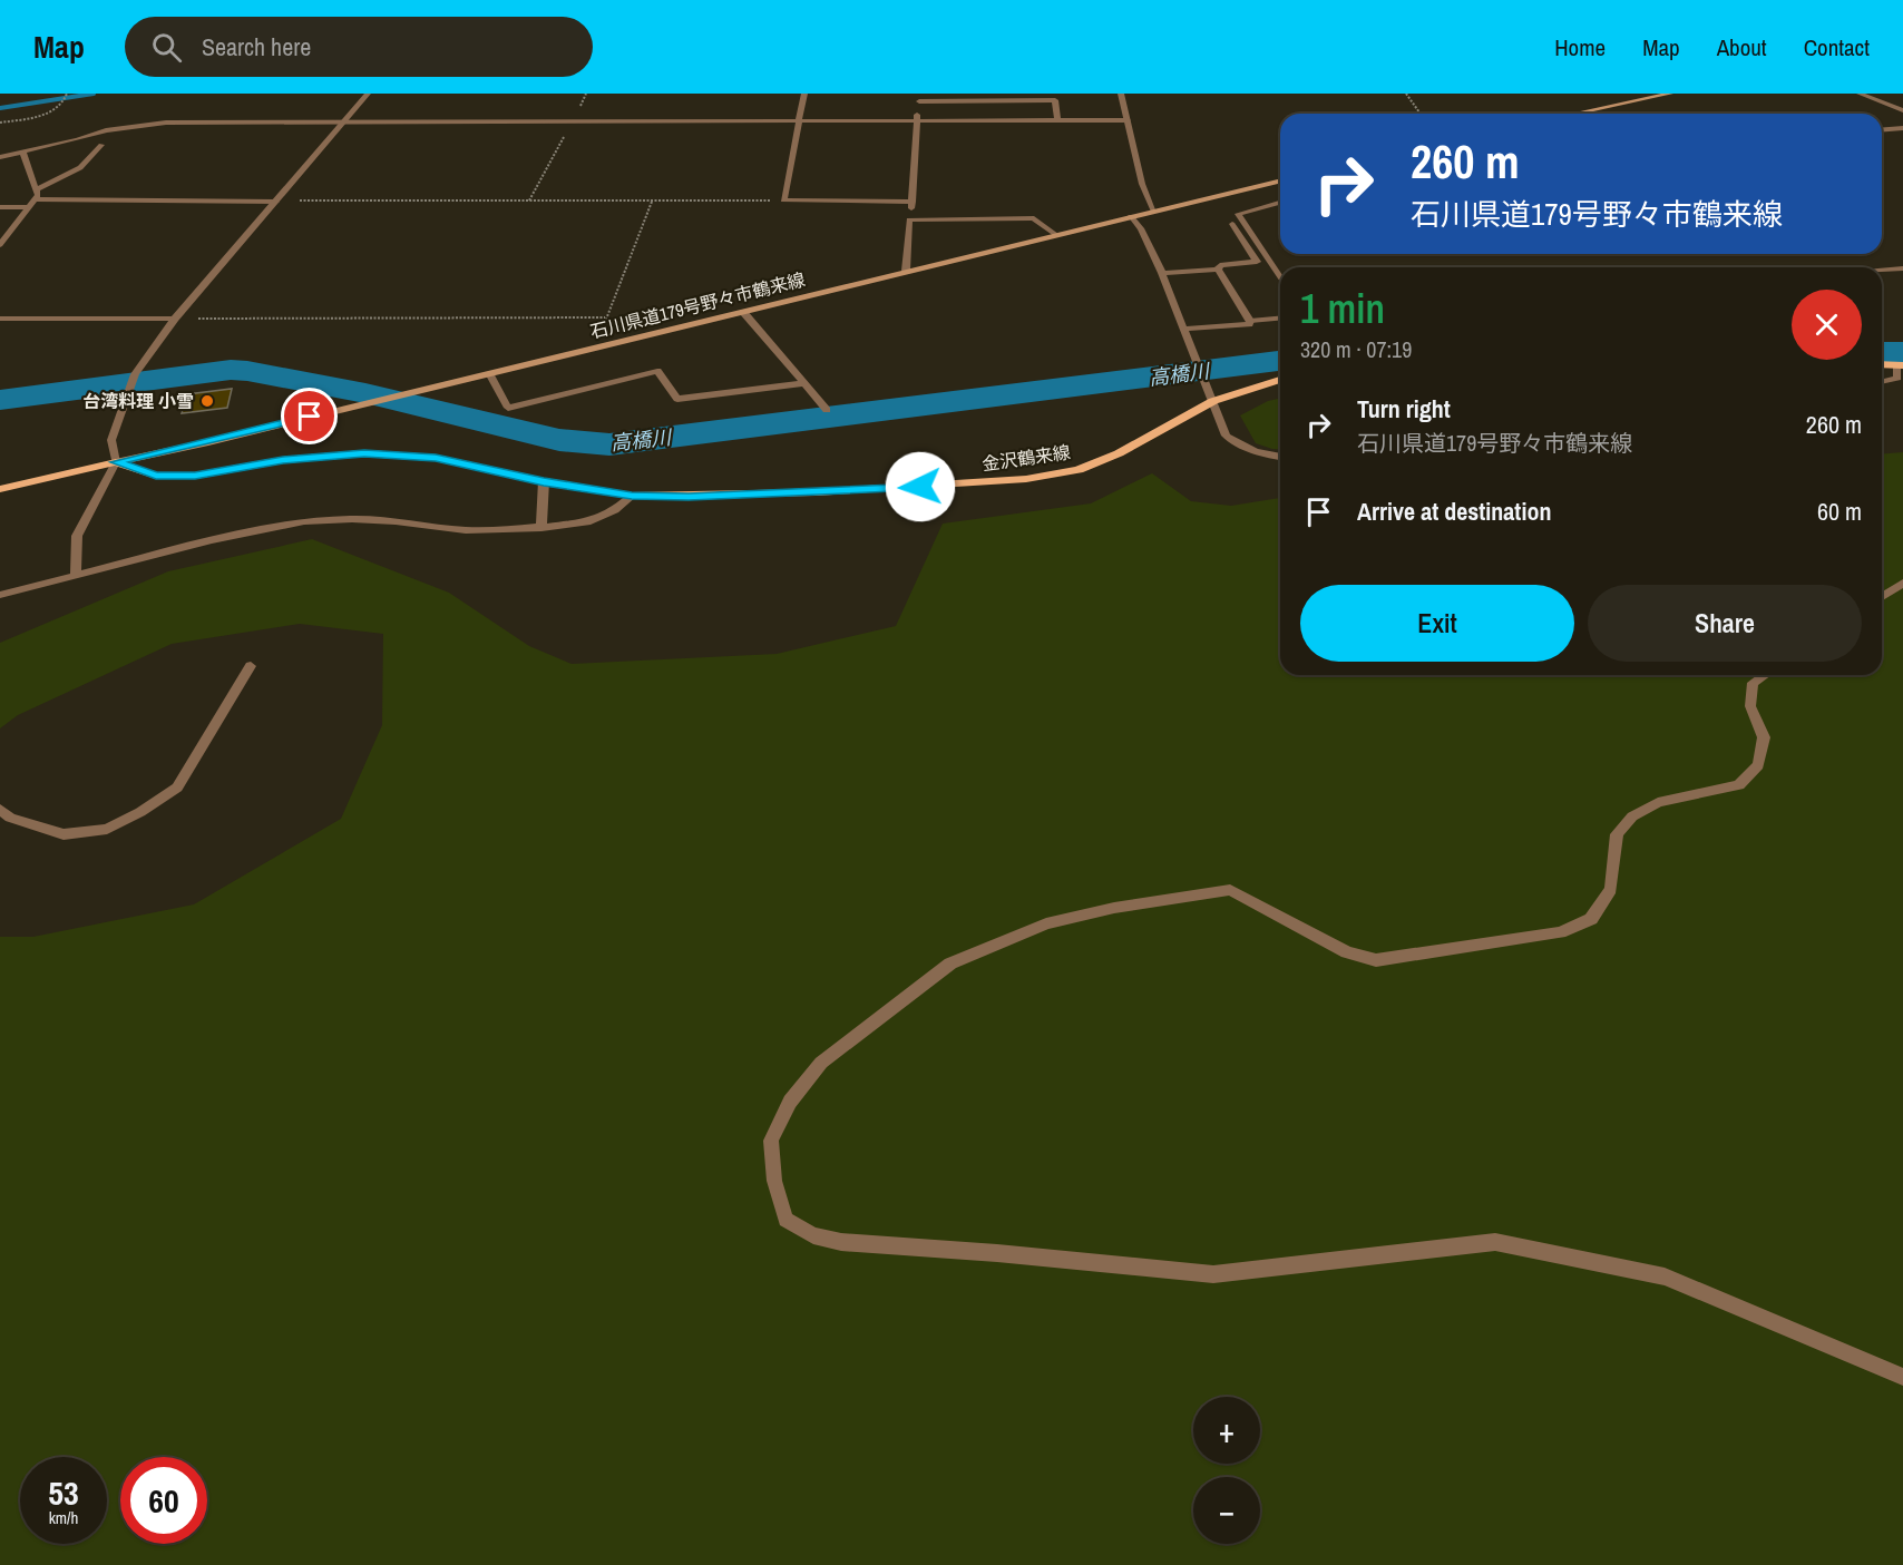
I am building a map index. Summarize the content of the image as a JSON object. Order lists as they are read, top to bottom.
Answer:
{
  "streets": {
    "main road": ["石川県道179号野々市鶴来線", "金沢鶴来線"]
  },
  "crossings": [
    ["石川県道179号野々市鶴来線", "金沢鶴来線"]
  ],
  "water": ["高橋川"],
  "places": ["台湾料理 小雪"],
  "page": {
    "header": "Map",
    "search": "Search here",
    "nav": [
      "Home",
      "Map",
      "About",
      "Contact"
    ],
    "turn": ["260 m", "石川県道179号野々市鶴来線"],
    "heading": ["1 min", "320 m · 07:19"],
    "list": [
      {
        "name": "Turn right",
        "note": "石川県道179号野々市鶴来線",
        "value": "260 m"
      },
      {
        "name": "Arrive at destination",
        "value": "60 m"
      }
    ],
    "buttons": ["Exit", "Share"],
    "map_buttons": ["+", "−"],
    "speed": "53 km/h",
    "limit": "60"
  }
}
